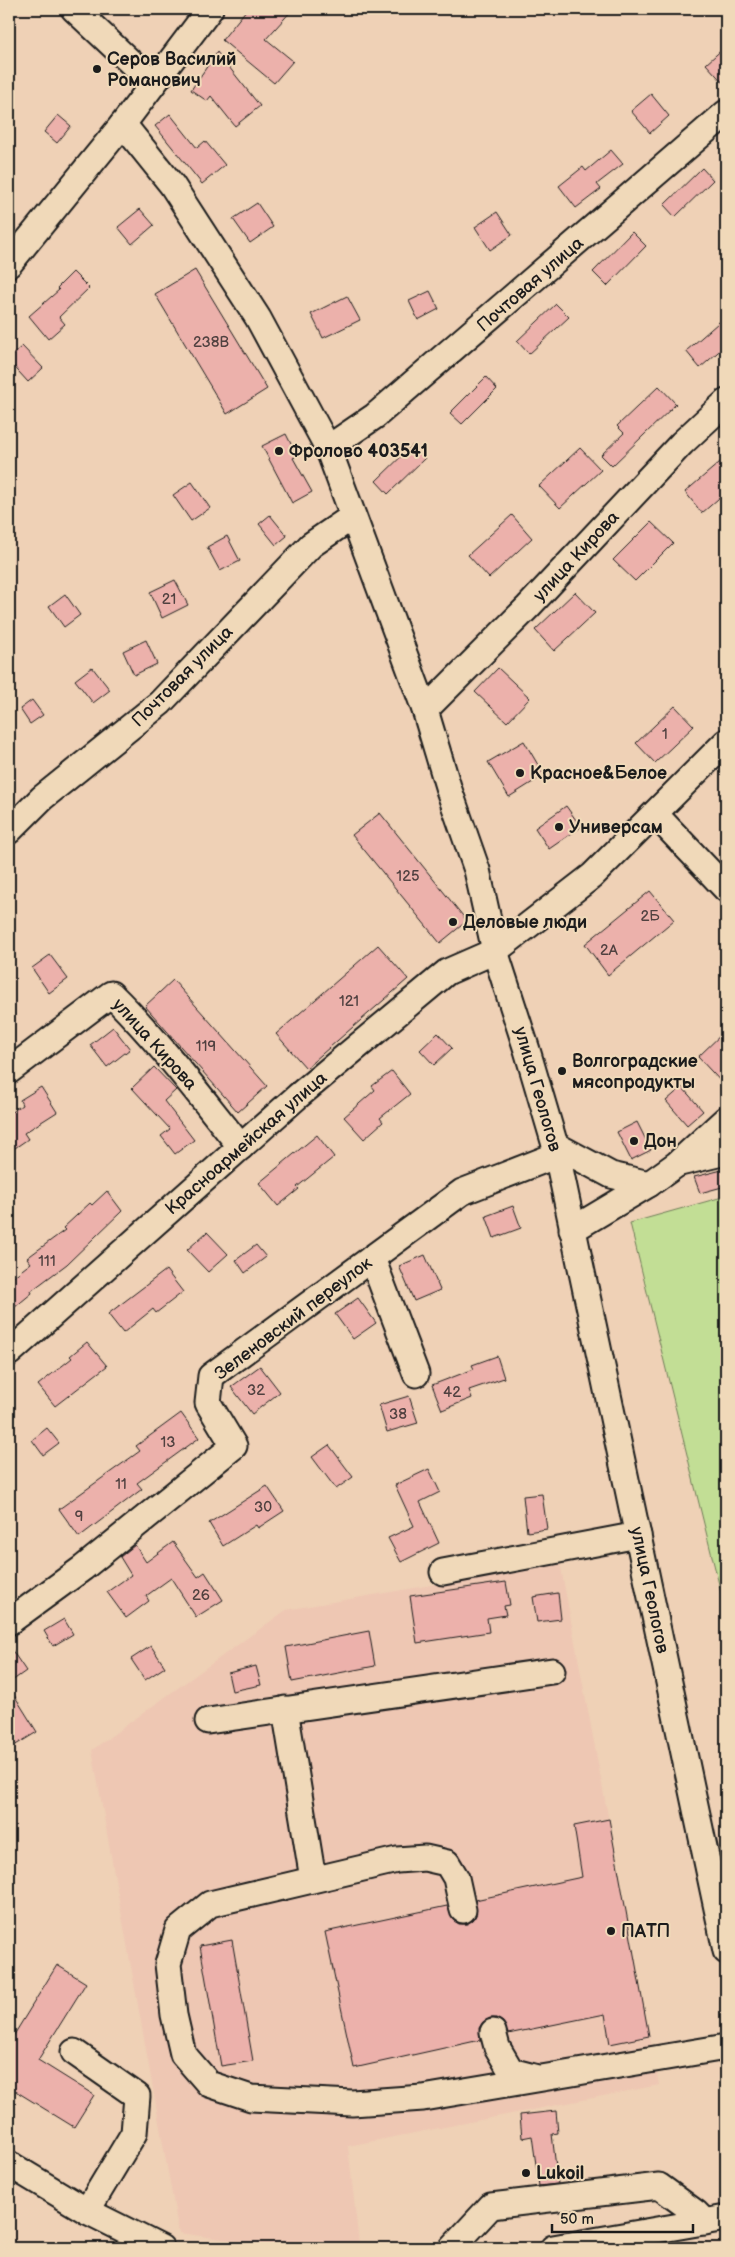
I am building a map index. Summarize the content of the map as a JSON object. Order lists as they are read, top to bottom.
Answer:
{
  "streets": {
    "street": [
      "Почтовая улица",
      "улица Кирова",
      "улица Геологов",
      "Красноармейская улица",
      "Зеленовский переулок"
    ]
  },
  "crossings": [
    ["Почтовая улица", "улица Геологов"],
    ["улица Кирова", "улица Геологов"],
    ["улица Кирова", "Красноармейская улица"],
    ["улица Геологов", "Красноармейская улица"],
    ["улица Геологов", "Зеленовский переулок"]
  ],
  "places": [
    "Серов Василий Романович",
    "Фролово 403541",
    "Красное&Белое",
    "Универсам",
    "Деловые люди",
    "Волгоградские мясопродукты",
    "Дон",
    "ПАТП",
    "Lukoil"
  ],
  "house_numbers": [
    "238В",
    "21",
    "1",
    "125",
    "2Б",
    "2А",
    "121",
    "119",
    "111",
    "32",
    "42",
    "38",
    "13",
    "11",
    "30",
    "9",
    "26"
  ],
  "scale_bar": "50 m"
}
